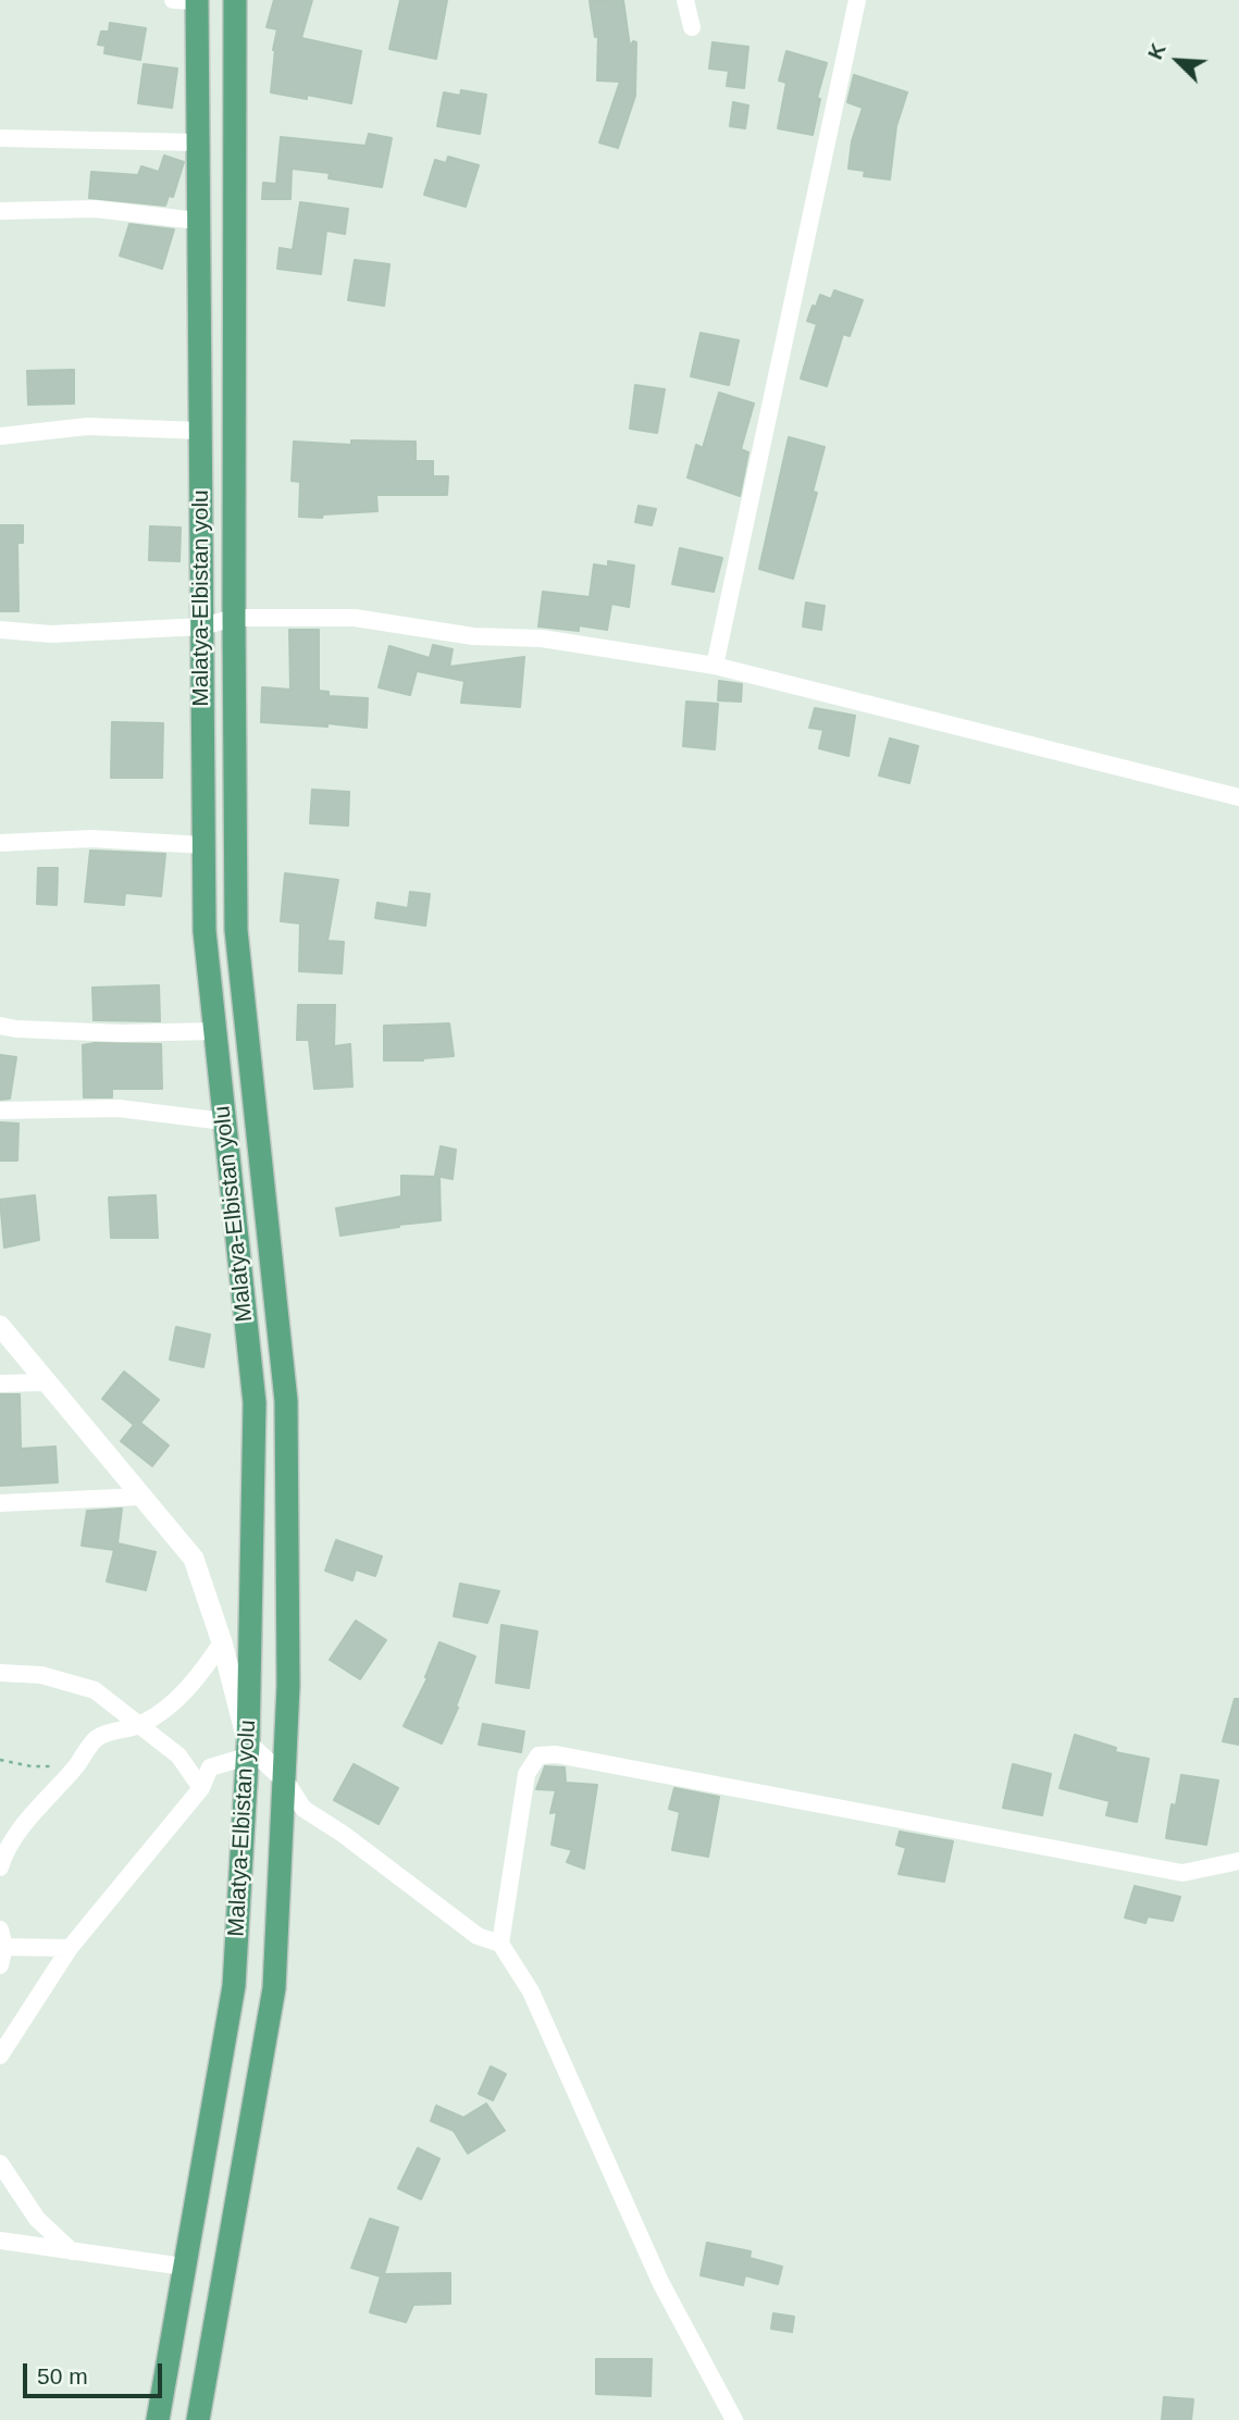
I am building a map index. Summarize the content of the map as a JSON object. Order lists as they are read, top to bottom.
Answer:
{
  "streets": {
    "main road": ["Malatya-Elbistan yolu"]
  },
  "scale_bar": "50 m",
  "north": "top left"
}
